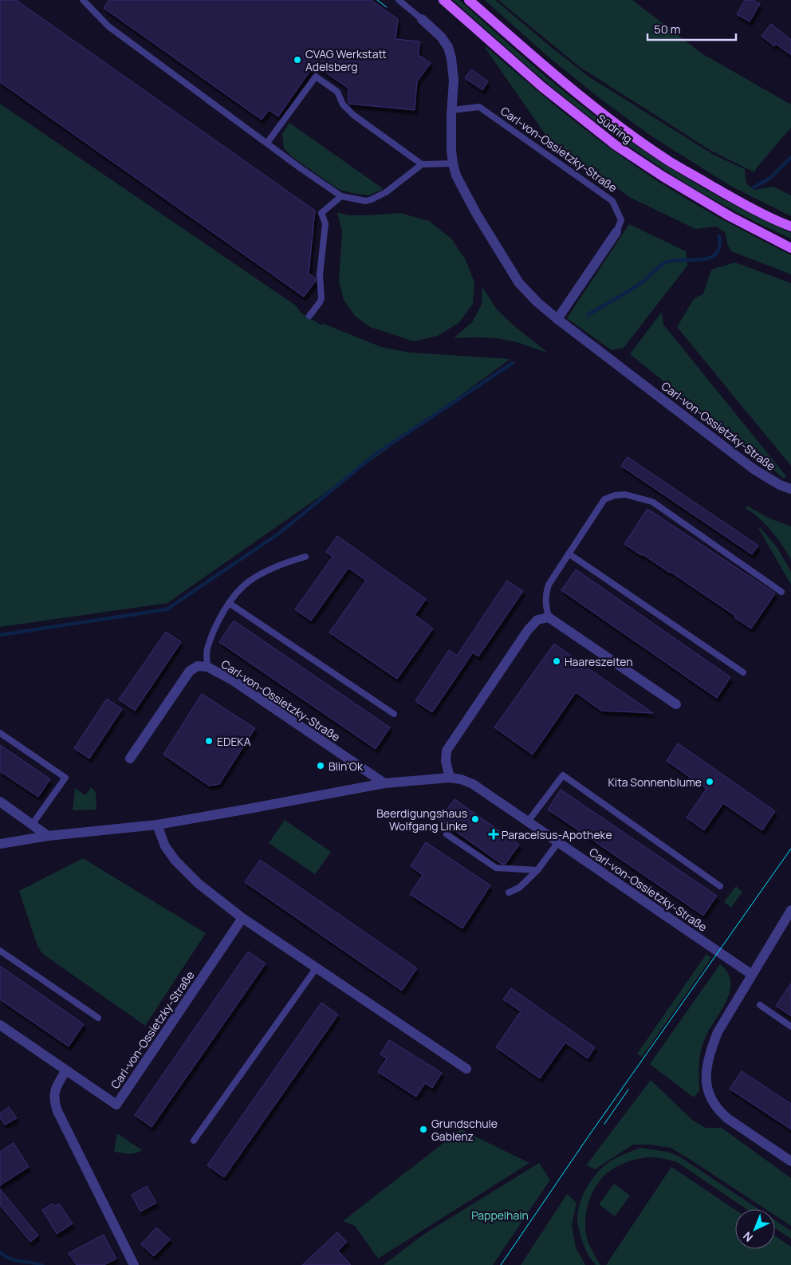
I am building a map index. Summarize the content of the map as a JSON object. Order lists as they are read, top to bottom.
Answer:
{
  "streets": {
    "main road": ["Südring"],
    "street": ["Carl-von-Ossietzky-Straße"]
  },
  "parks": ["Pappelhain"],
  "places": {
    "other": [
      "CVAG Werkstatt Adelsberg",
      "Haareszeiten",
      "EDEKA",
      "Blin'Ok",
      "Kita Sonnenblume",
      "Beerdigungshaus Wolfgang Linke",
      "Grundschule Gablenz"
    ],
    "health": ["Paracelsus-Apotheke"]
  },
  "scale_bar": "50 m",
  "north": "bottom left"
}
